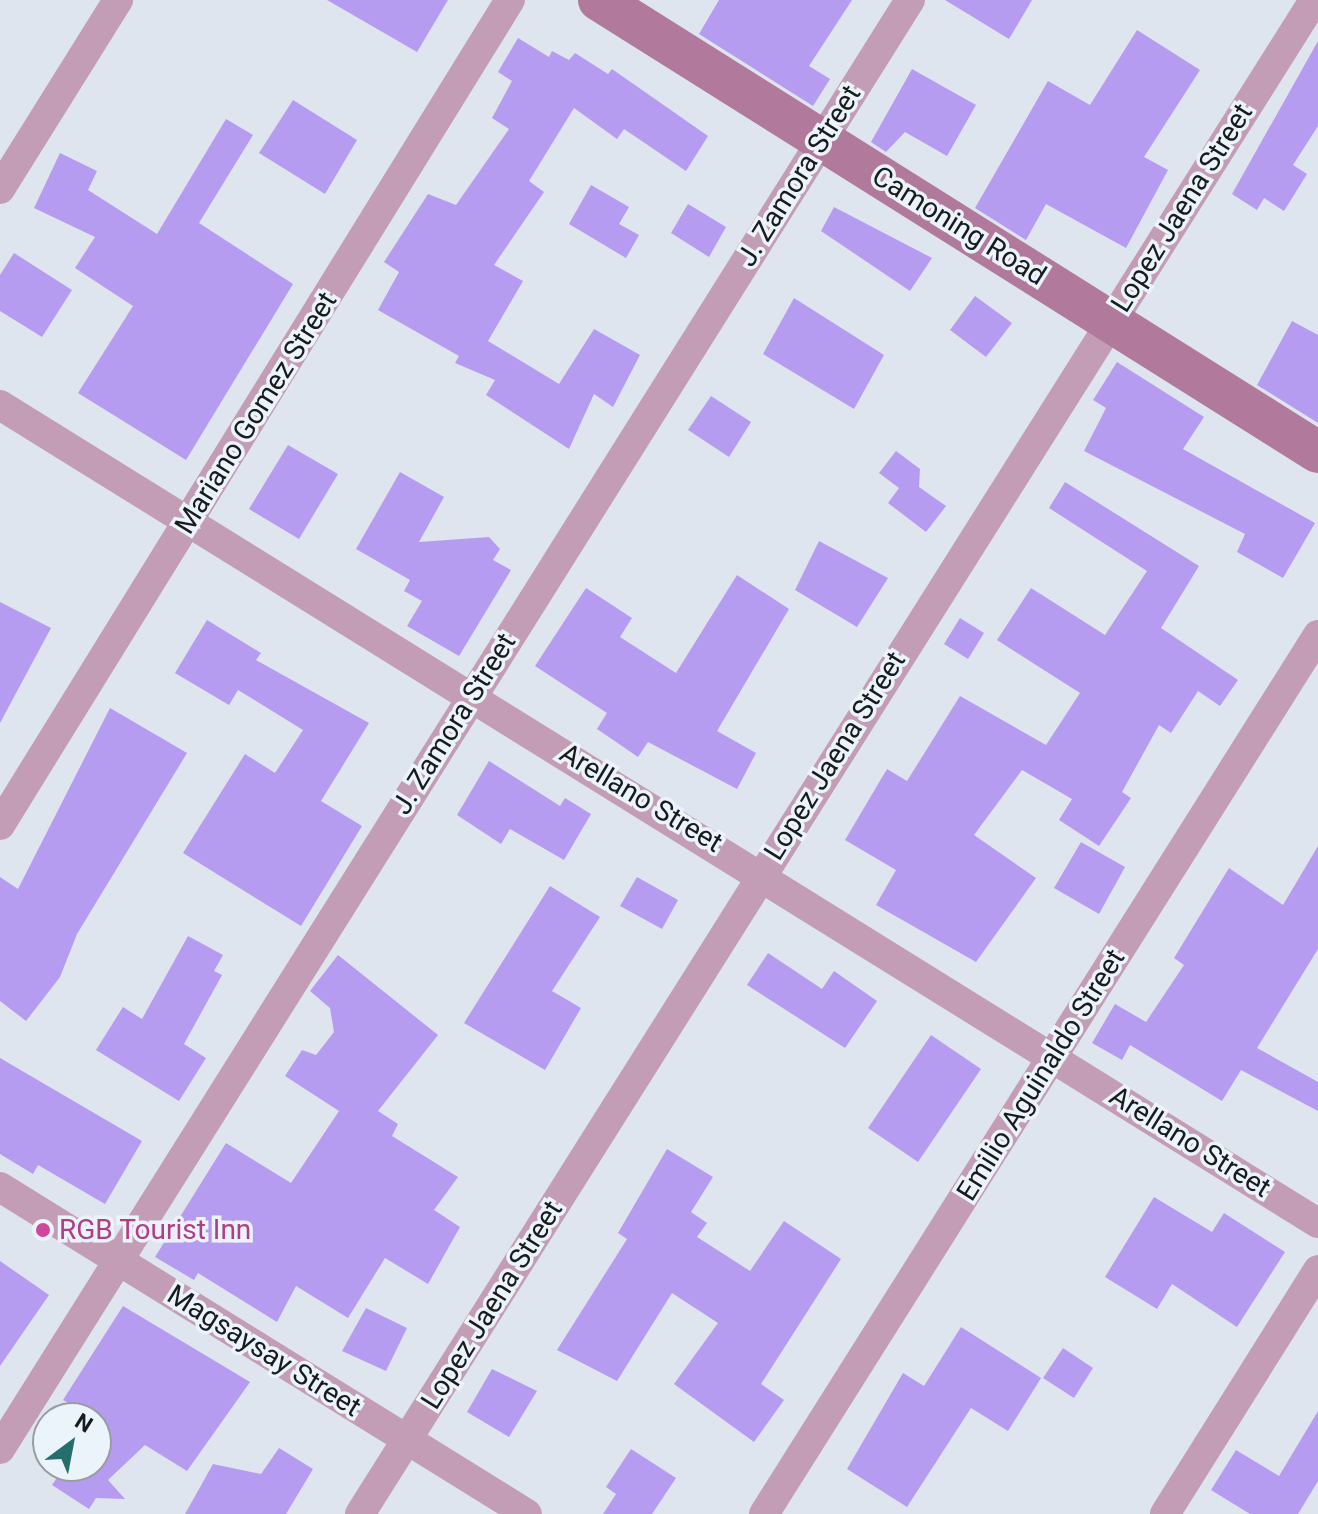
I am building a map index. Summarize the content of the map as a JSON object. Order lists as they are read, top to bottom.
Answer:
{
  "streets": {
    "street": [
      "J. Zamora Street",
      "Lopez Jaena Street",
      "Camoning Road",
      "Mariano Gomez Street",
      "Arellano Street",
      "Emilio Aguinaldo Street",
      "Magsaysay Street"
    ]
  },
  "crossings": [
    ["J. Zamora Street", "Camoning Road"],
    ["J. Zamora Street", "Arellano Street"],
    ["J. Zamora Street", "Magsaysay Street"],
    ["Lopez Jaena Street", "Camoning Road"],
    ["Lopez Jaena Street", "Arellano Street"],
    ["Lopez Jaena Street", "Magsaysay Street"],
    ["Mariano Gomez Street", "Arellano Street"],
    ["Arellano Street", "Emilio Aguinaldo Street"]
  ],
  "places": ["RGB Tourist Inn"],
  "north": "top right"
}
